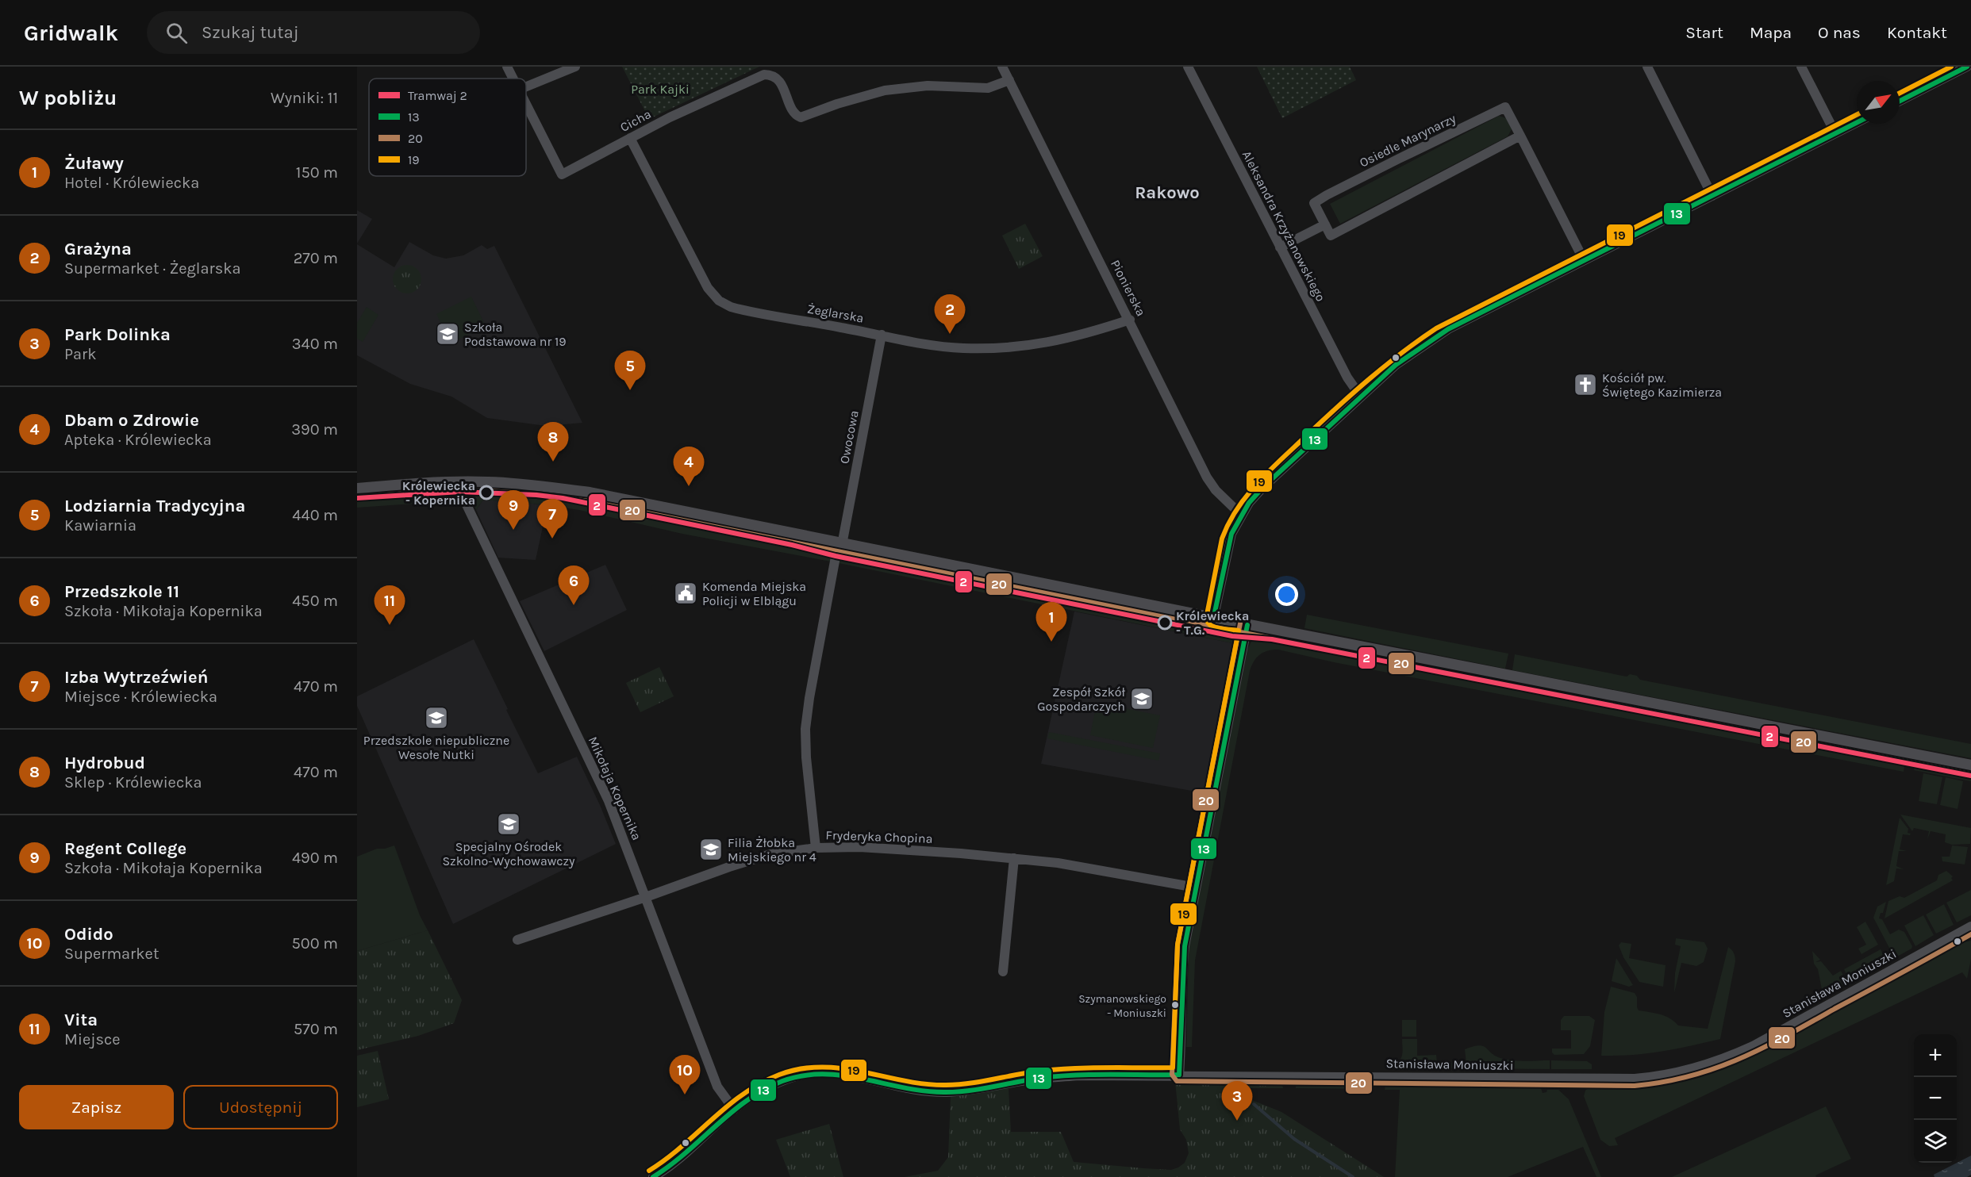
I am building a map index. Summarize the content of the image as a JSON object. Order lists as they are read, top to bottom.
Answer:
{
  "streets": {
    "street": [
      "Cicha",
      "Osiedle Marynarzy",
      "Aleksandra Krzyżanowskiego",
      "Pionierska",
      "Żeglarska",
      "Owocowa",
      "Mikołaja Kopernika",
      "Fryderyka Chopina",
      "Stanisława Moniuszki"
    ]
  },
  "crossings": [
    ["Cicha", "Pionierska"],
    ["Cicha", "Żeglarska"],
    ["Pionierska", "Żeglarska"],
    ["Żeglarska", "Owocowa"],
    ["Owocowa", "Fryderyka Chopina"],
    ["Mikołaja Kopernika", "Fryderyka Chopina"],
    ["Mikołaja Kopernika", "Stanisława Moniuszki"]
  ],
  "districts": ["Rakowo"],
  "parks": ["Park Kajki"],
  "places": {
    "school or university": [
      "Szkoła Podstawowa nr 19",
      "Zespół Szkół Gospodarczych",
      "Przedszkole niepubliczne Wesołe Nutki",
      "Specjalny Ośrodek Szkolno-Wychowawczy",
      "Filia Żłobka Miejskiego nr 4"
    ],
    "church": ["Kościół pw. Świętego Kazimierza"],
    "other": ["Królewiecka - Kopernika", "Królewiecka - T.G.", "Szymanowskiego - Moniuszki"],
    "public building": ["Komenda Miejska Policji w Elblągu"]
  },
  "lines": [
    "transit line 13",
    "transit line 19",
    "transit line 20",
    "tram line 2"
  ],
  "legend": [
    "Tramwaj 2",
    "13",
    "20",
    "19"
  ],
  "north": "top right",
  "page": {
    "header": "Gridwalk",
    "search": "Szukaj tutaj",
    "nav": [
      "Start",
      "Mapa",
      "O nas",
      "Kontakt"
    ],
    "heading": ["W pobliżu", "Wyniki: 11"],
    "list": [
      {
        "mark": "1",
        "name": "Żuławy",
        "note": "Hotel · Królewiecka",
        "value": "150 m"
      },
      {
        "mark": "2",
        "name": "Grażyna",
        "note": "Supermarket · Żeglarska",
        "value": "270 m"
      },
      {
        "mark": "3",
        "name": "Park Dolinka",
        "note": "Park",
        "value": "340 m"
      },
      {
        "mark": "4",
        "name": "Dbam o Zdrowie",
        "note": "Apteka · Królewiecka",
        "value": "390 m"
      },
      {
        "mark": "5",
        "name": "Lodziarnia Tradycyjna",
        "note": "Kawiarnia",
        "value": "440 m"
      },
      {
        "mark": "6",
        "name": "Przedszkole 11",
        "note": "Szkoła · Mikołaja Kopernika",
        "value": "450 m"
      },
      {
        "mark": "7",
        "name": "Izba Wytrzeźwień",
        "note": "Miejsce · Królewiecka",
        "value": "470 m"
      },
      {
        "mark": "8",
        "name": "Hydrobud",
        "note": "Sklep · Królewiecka",
        "value": "470 m"
      },
      {
        "mark": "9",
        "name": "Regent College",
        "note": "Szkoła · Mikołaja Kopernika",
        "value": "490 m"
      },
      {
        "mark": "10",
        "name": "Odido",
        "note": "Supermarket",
        "value": "500 m"
      },
      {
        "mark": "11",
        "name": "Vita",
        "note": "Miejsce",
        "value": "570 m"
      }
    ],
    "pins": [
      "2",
      "5",
      "8",
      "4",
      "9",
      "7",
      "6",
      "11",
      "1",
      "10",
      "3"
    ],
    "map_buttons": ["+", "−"],
    "buttons": ["Zapisz", "Udostępnij"]
  }
}
